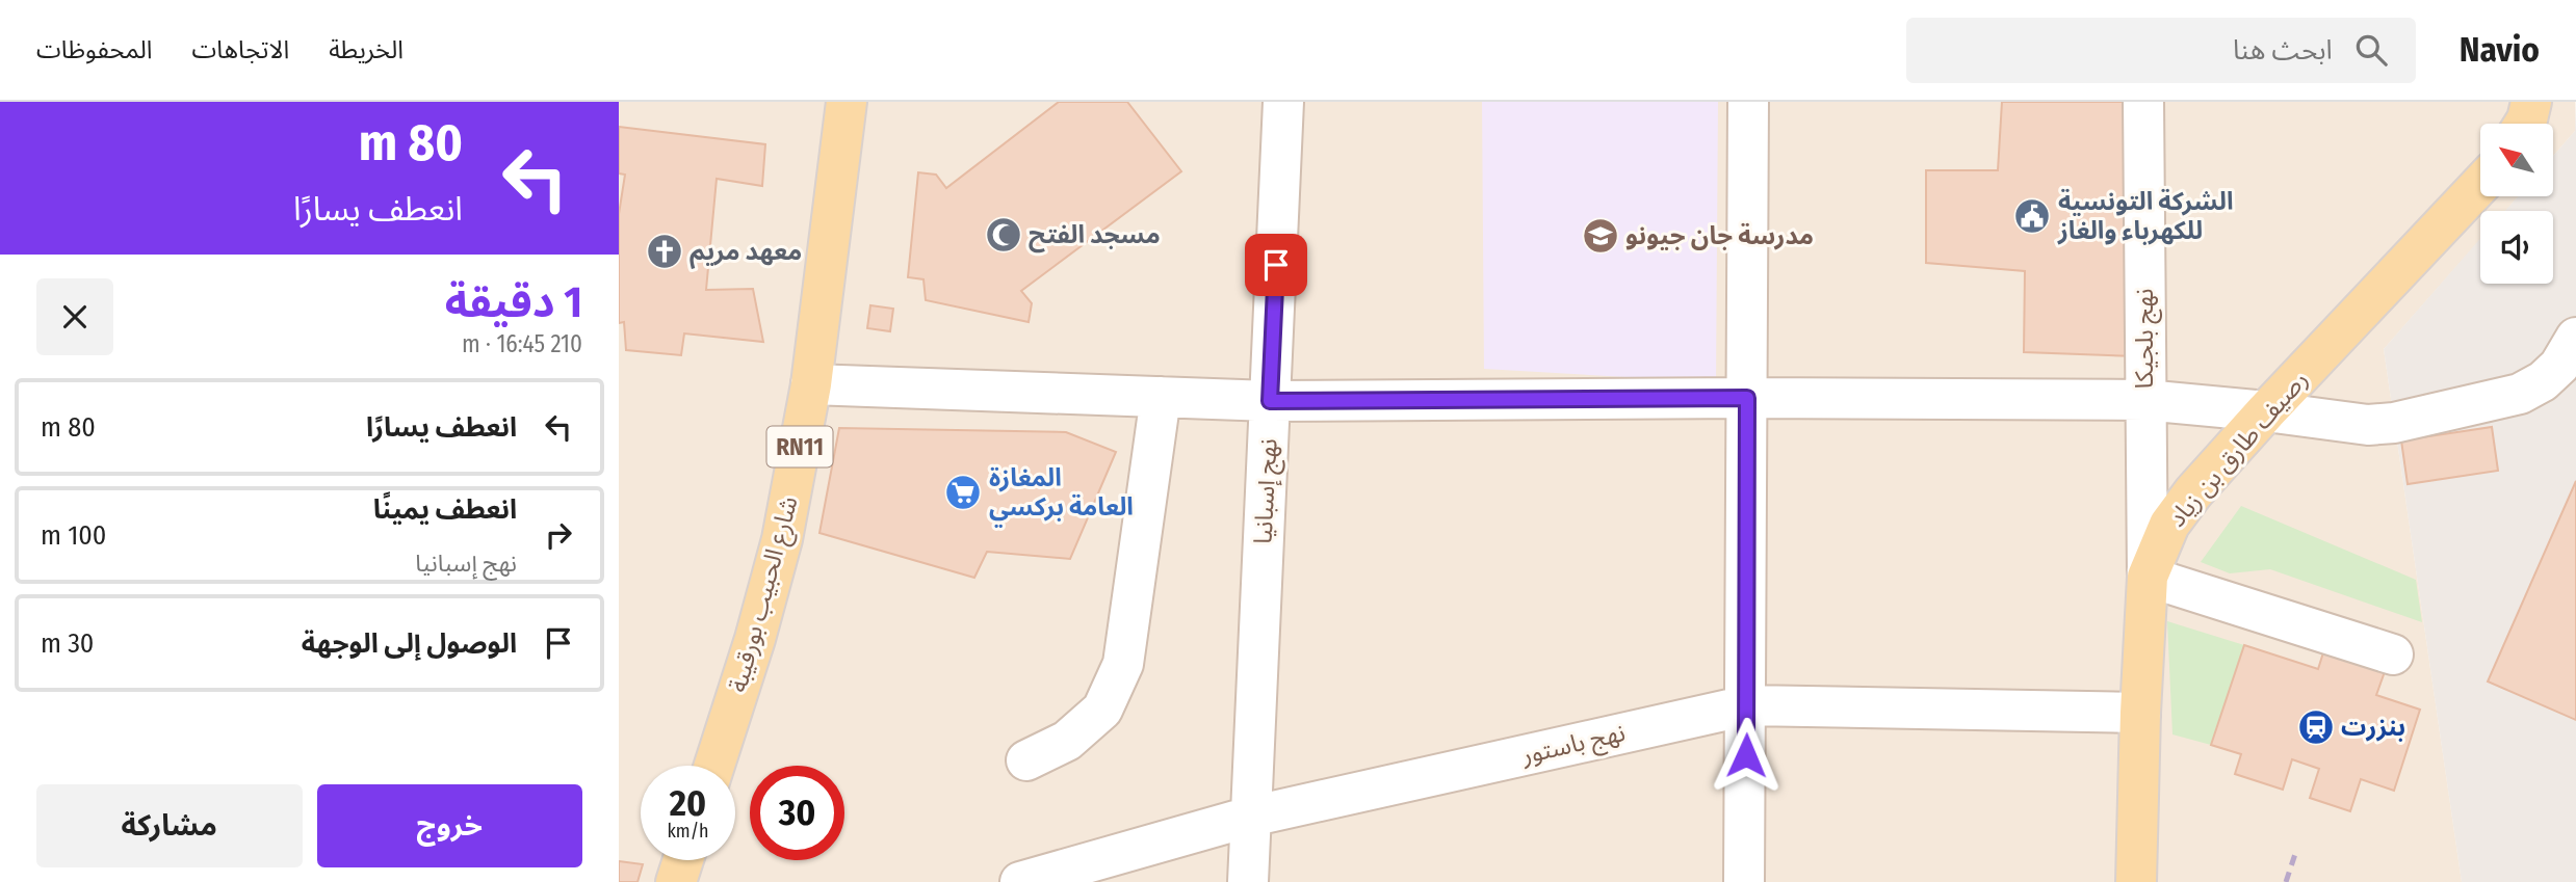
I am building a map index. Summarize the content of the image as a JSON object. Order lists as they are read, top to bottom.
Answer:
{
  "streets": {
    "main road": ["RN11", "رصيف طارق بن زياد", "شارع الحبيب بورقيبة"],
    "street": ["نهج بلجيكا", "نهج إسبانيا", "نهج باستور"]
  },
  "crossings": [
    ["نهج بلجيكا", "رصيف طارق بن زياد"],
    ["رصيف طارق بن زياد", "نهج باستور"],
    ["نهج إسبانيا", "نهج باستور"]
  ],
  "places": {
    "public building": ["الشركة التونسية للكهرباء والغاز"],
    "mosque": ["مسجد الفتح"],
    "school or university": ["مدرسة جان جيونو"],
    "church": ["معهد مريم"],
    "supermarket": ["المغازة العامة بركسي"],
    "station": ["بنزرت"]
  },
  "north": "top left",
  "page": {
    "header": "Navio",
    "search": "ابحث هنا",
    "nav": ["الخريطة", "الاتجاهات", "المحفوظات"],
    "turn": ["80 m", "انعطف يسارًا"],
    "heading": ["1 دقيقة", "210 m · 16:45"],
    "list": [
      {
        "name": "انعطف يسارًا",
        "value": "80 m"
      },
      {
        "name": "انعطف يمينًا",
        "note": "نهج إسبانيا",
        "value": "100 m"
      },
      {
        "name": "الوصول إلى الوجهة",
        "value": "30 m"
      }
    ],
    "speed": "20 km/h",
    "limit": "30",
    "buttons": ["خروج", "مشاركة"]
  }
}
